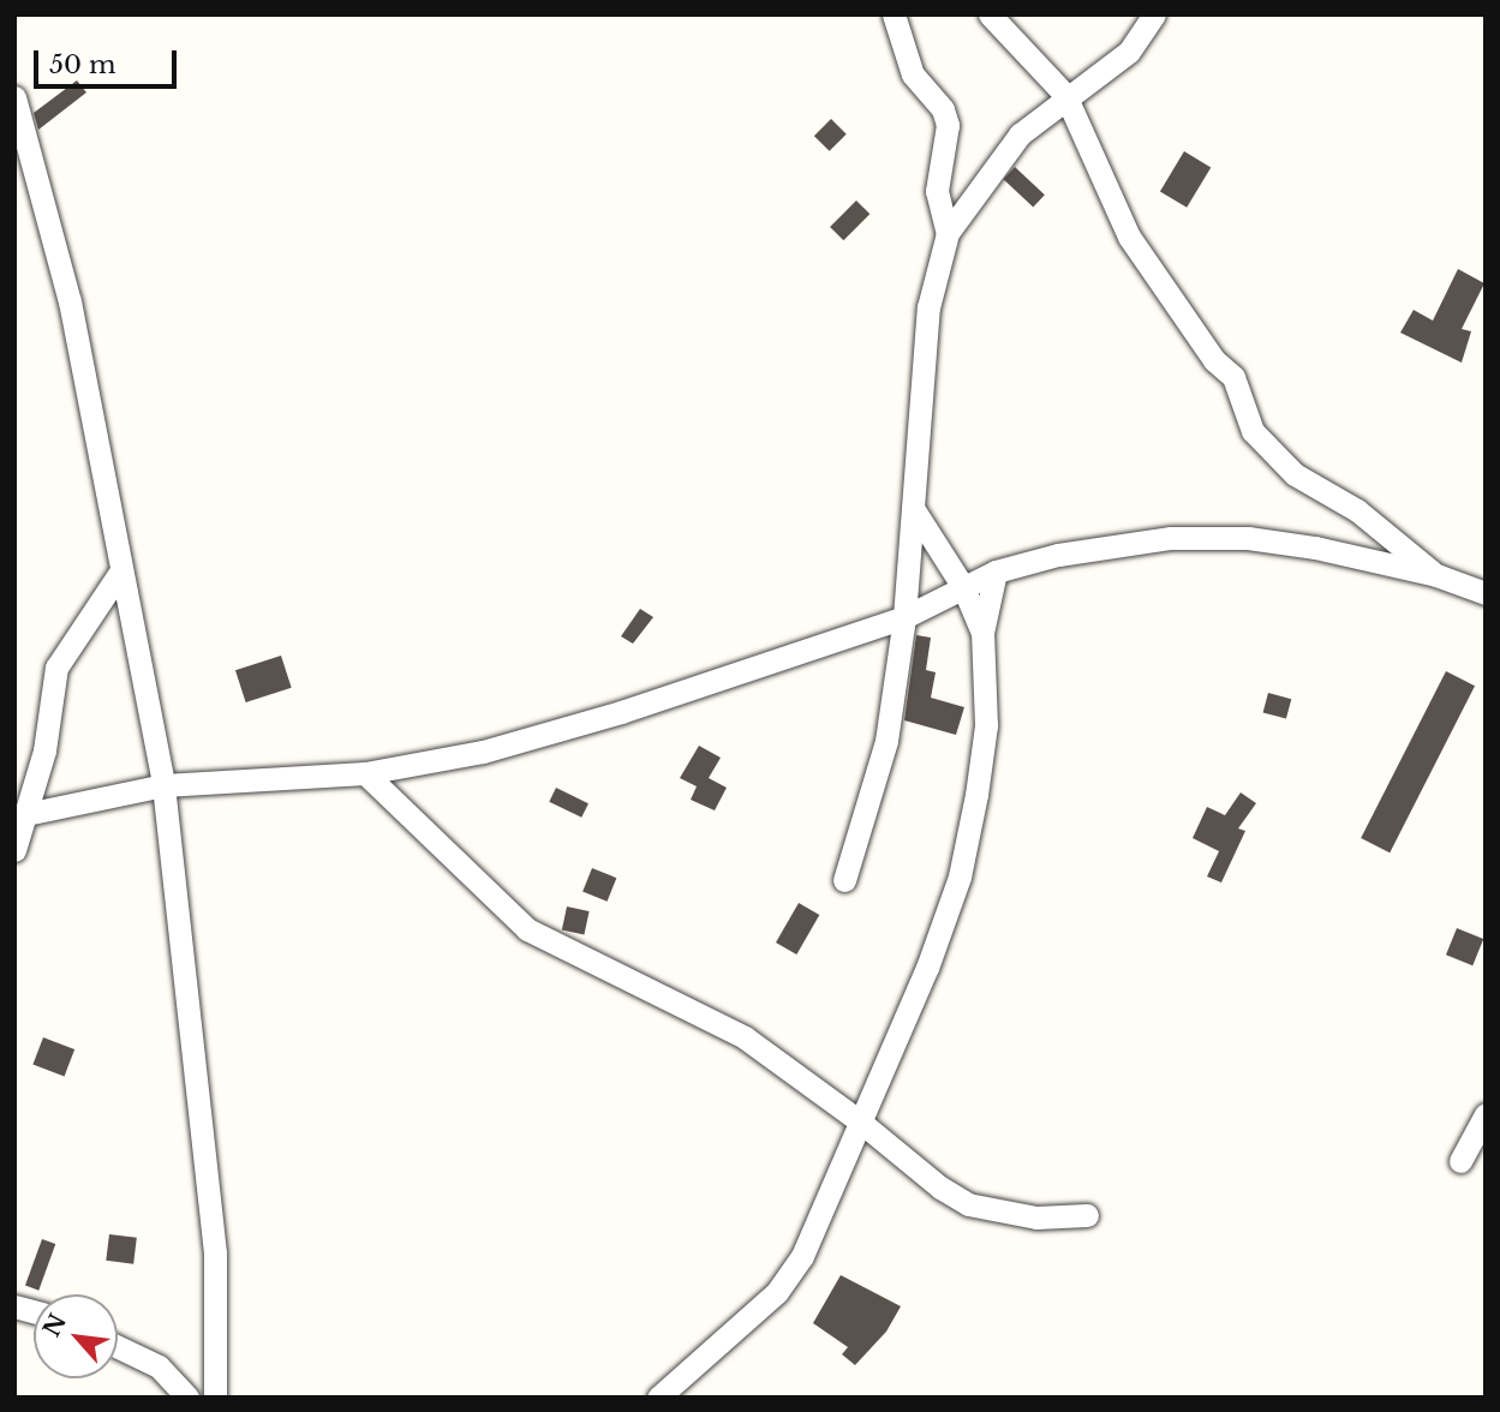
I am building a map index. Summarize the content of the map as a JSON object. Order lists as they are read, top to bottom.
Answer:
{
  "scale_bar": "50 m",
  "north": "top left"
}
